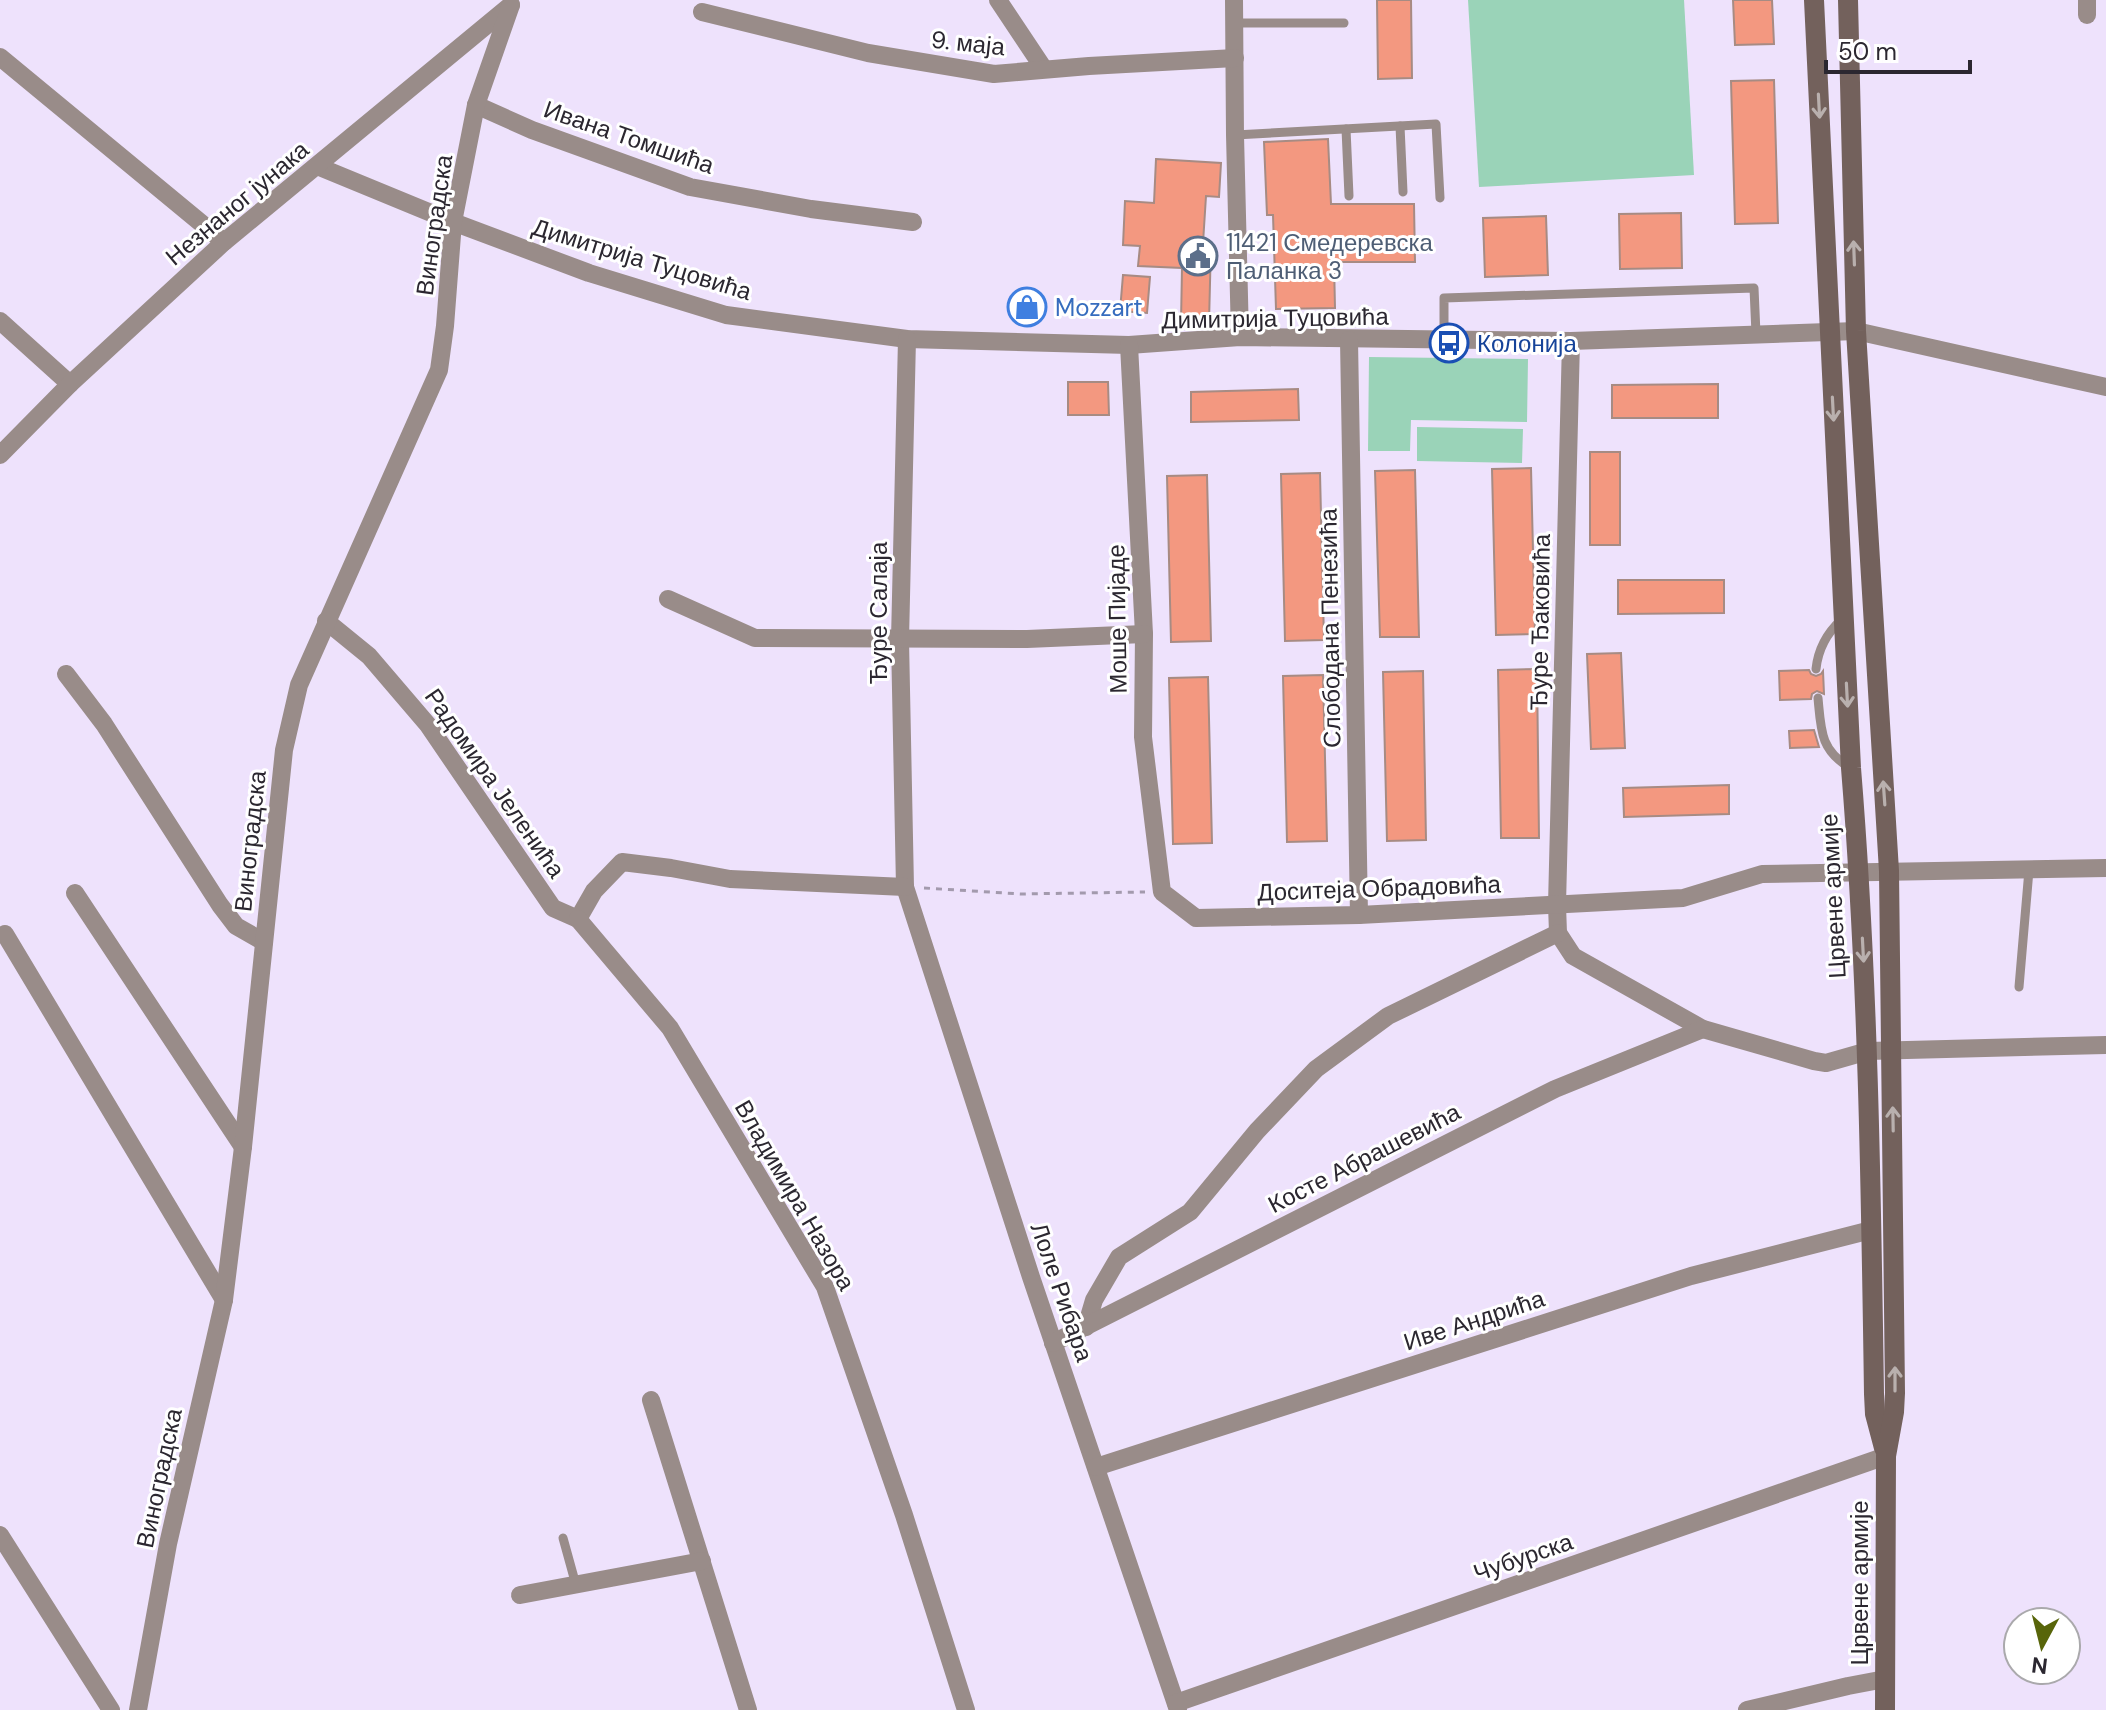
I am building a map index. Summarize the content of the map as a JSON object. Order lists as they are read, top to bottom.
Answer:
{
  "streets": {
    "main road": ["Црвене армије"],
    "street": [
      "9. маја",
      "Ивана Томшића",
      "Незнаног јунака",
      "Виноградска",
      "Димитрија Туцовића",
      "Ђуре Салаја",
      "Моше Пијаде",
      "Ђуре Ђаковића",
      "Слободана Пенезића",
      "Радомира Јеленића",
      "Доситеја Обрадовића",
      "Косте Абрашевића",
      "Владимира Назора",
      "Лоле Рибара",
      "Иве Андрића",
      "Чубурска"
    ]
  },
  "crossings": [
    ["Ивана Томшића", "Виноградска"],
    ["Незнаног јунака", "Виноградска"],
    ["Незнаног јунака", "Димитрија Туцовића"],
    ["Виноградска", "Димитрија Туцовића"],
    ["Виноградска", "Радомира Јеленића"],
    ["Димитрија Туцовића", "Ђуре Салаја"],
    ["Димитрија Туцовића", "Моше Пијаде"],
    ["Димитрија Туцовића", "Ђуре Ђаковића"],
    ["Димитрија Туцовића", "Слободана Пенезића"],
    ["Димитрија Туцовића", "Црвене армије"],
    ["Ђуре Салаја", "Радомира Јеленића"],
    ["Ђуре Салаја", "Лоле Рибара"],
    ["Моше Пијаде", "Доситеја Обрадовића"],
    ["Ђуре Ђаковића", "Доситеја Обрадовића"],
    ["Слободана Пенезића", "Доситеја Обрадовића"],
    ["Радомира Јеленића", "Владимира Назора"],
    ["Радомира Јеленића", "Лоле Рибара"],
    ["Доситеја Обрадовића", "Црвене армије"],
    ["Црвене армије", "Иве Андрића"],
    ["Црвене армије", "Чубурска"],
    ["Косте Абрашевића", "Лоле Рибара"],
    ["Лоле Рибара", "Иве Андрића"],
    ["Лоле Рибара", "Чубурска"]
  ],
  "places": {
    "public building": ["11421 Смедеревска Паланка 3"],
    "shop": ["Mozzart"],
    "bus stop": ["Колонија"]
  },
  "scale_bar": "50 m",
  "north": "bottom"
}
